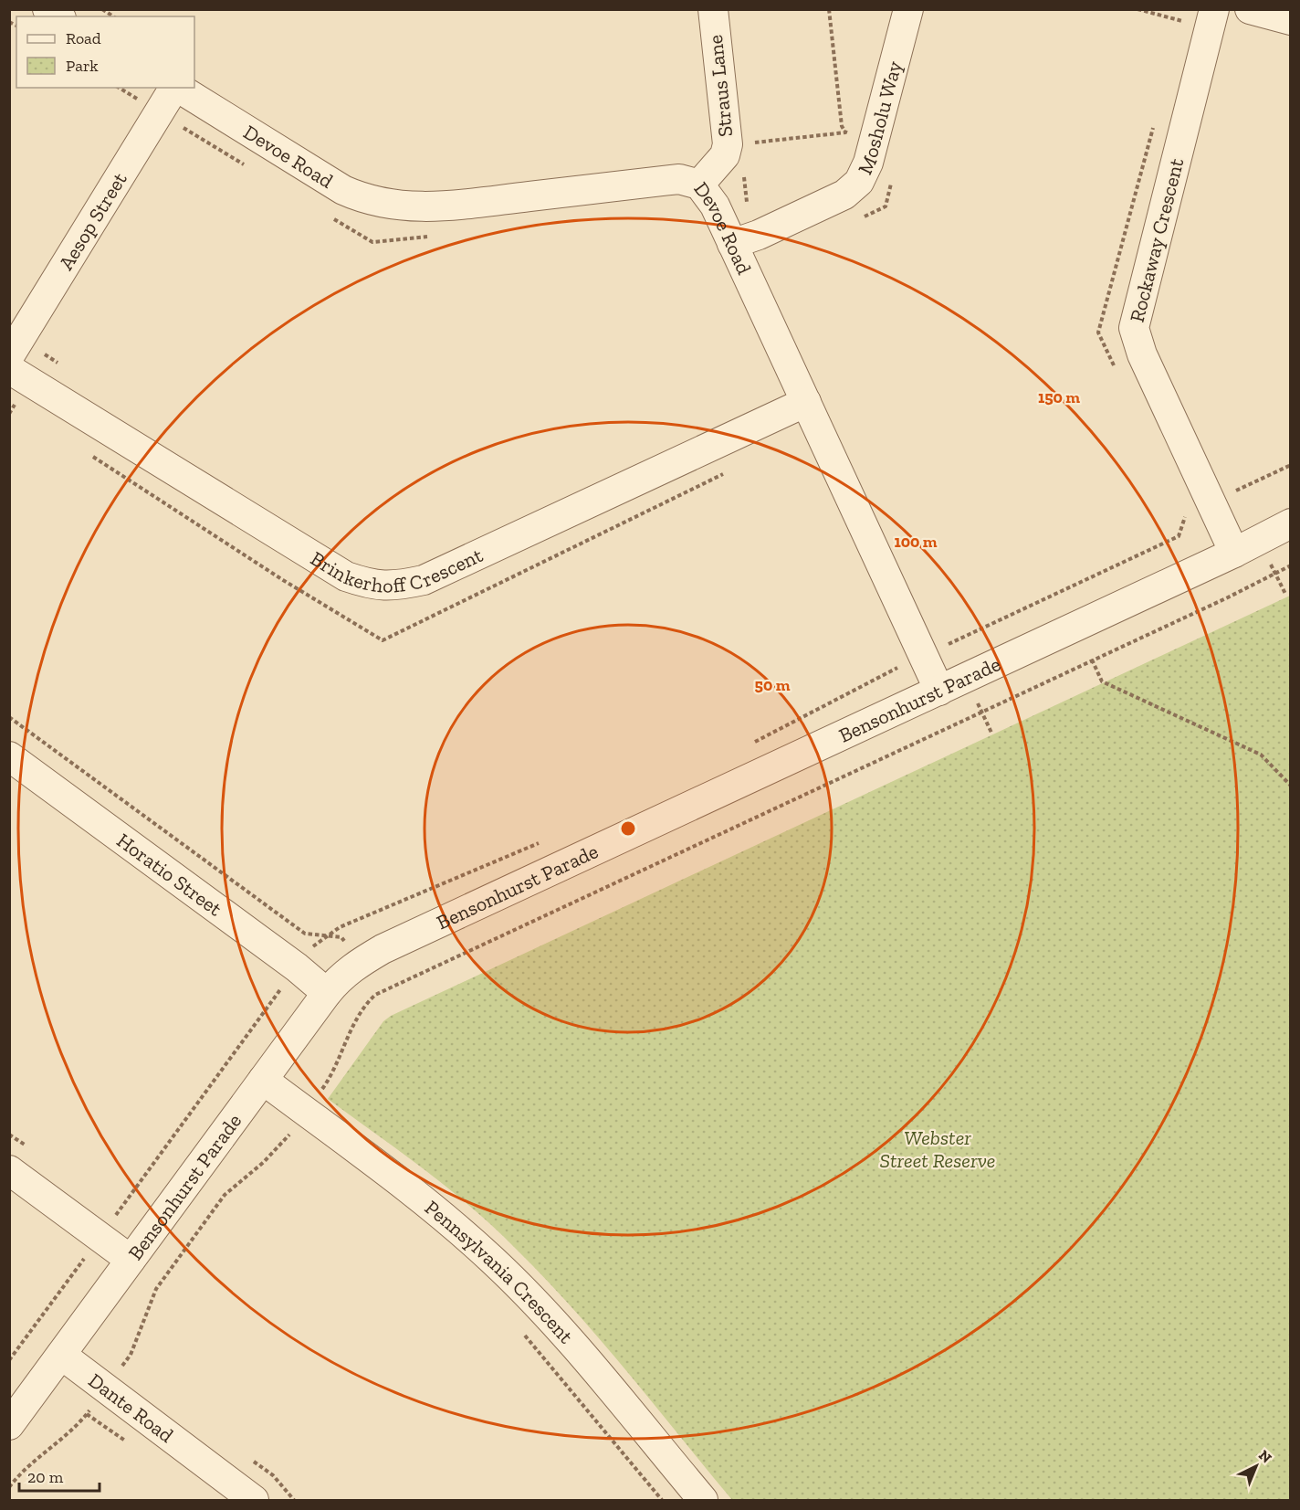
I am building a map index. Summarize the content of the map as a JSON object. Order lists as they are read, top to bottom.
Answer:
{
  "streets": {
    "street": [
      "Straus Lane",
      "Mosholu Way",
      "Devoe Road",
      "Aesop Street",
      "Rockaway Crescent",
      "Brinkerhoff Crescent",
      "Bensonhurst Parade",
      "Horatio Street",
      "Pennsylvania Crescent",
      "Dante Road"
    ]
  },
  "crossings": [
    ["Straus Lane", "Devoe Road"],
    ["Mosholu Way", "Devoe Road"],
    ["Devoe Road", "Brinkerhoff Crescent"],
    ["Devoe Road", "Bensonhurst Parade"],
    ["Rockaway Crescent", "Bensonhurst Parade"],
    ["Bensonhurst Parade", "Horatio Street"],
    ["Bensonhurst Parade", "Pennsylvania Crescent"],
    ["Bensonhurst Parade", "Dante Road"]
  ],
  "parks": ["Webster Street Reserve"],
  "legend": ["Road", "Park"],
  "scale_bar": "20 m",
  "north": "top right",
  "rings": ["150 m", "100 m", "50 m"]
}
